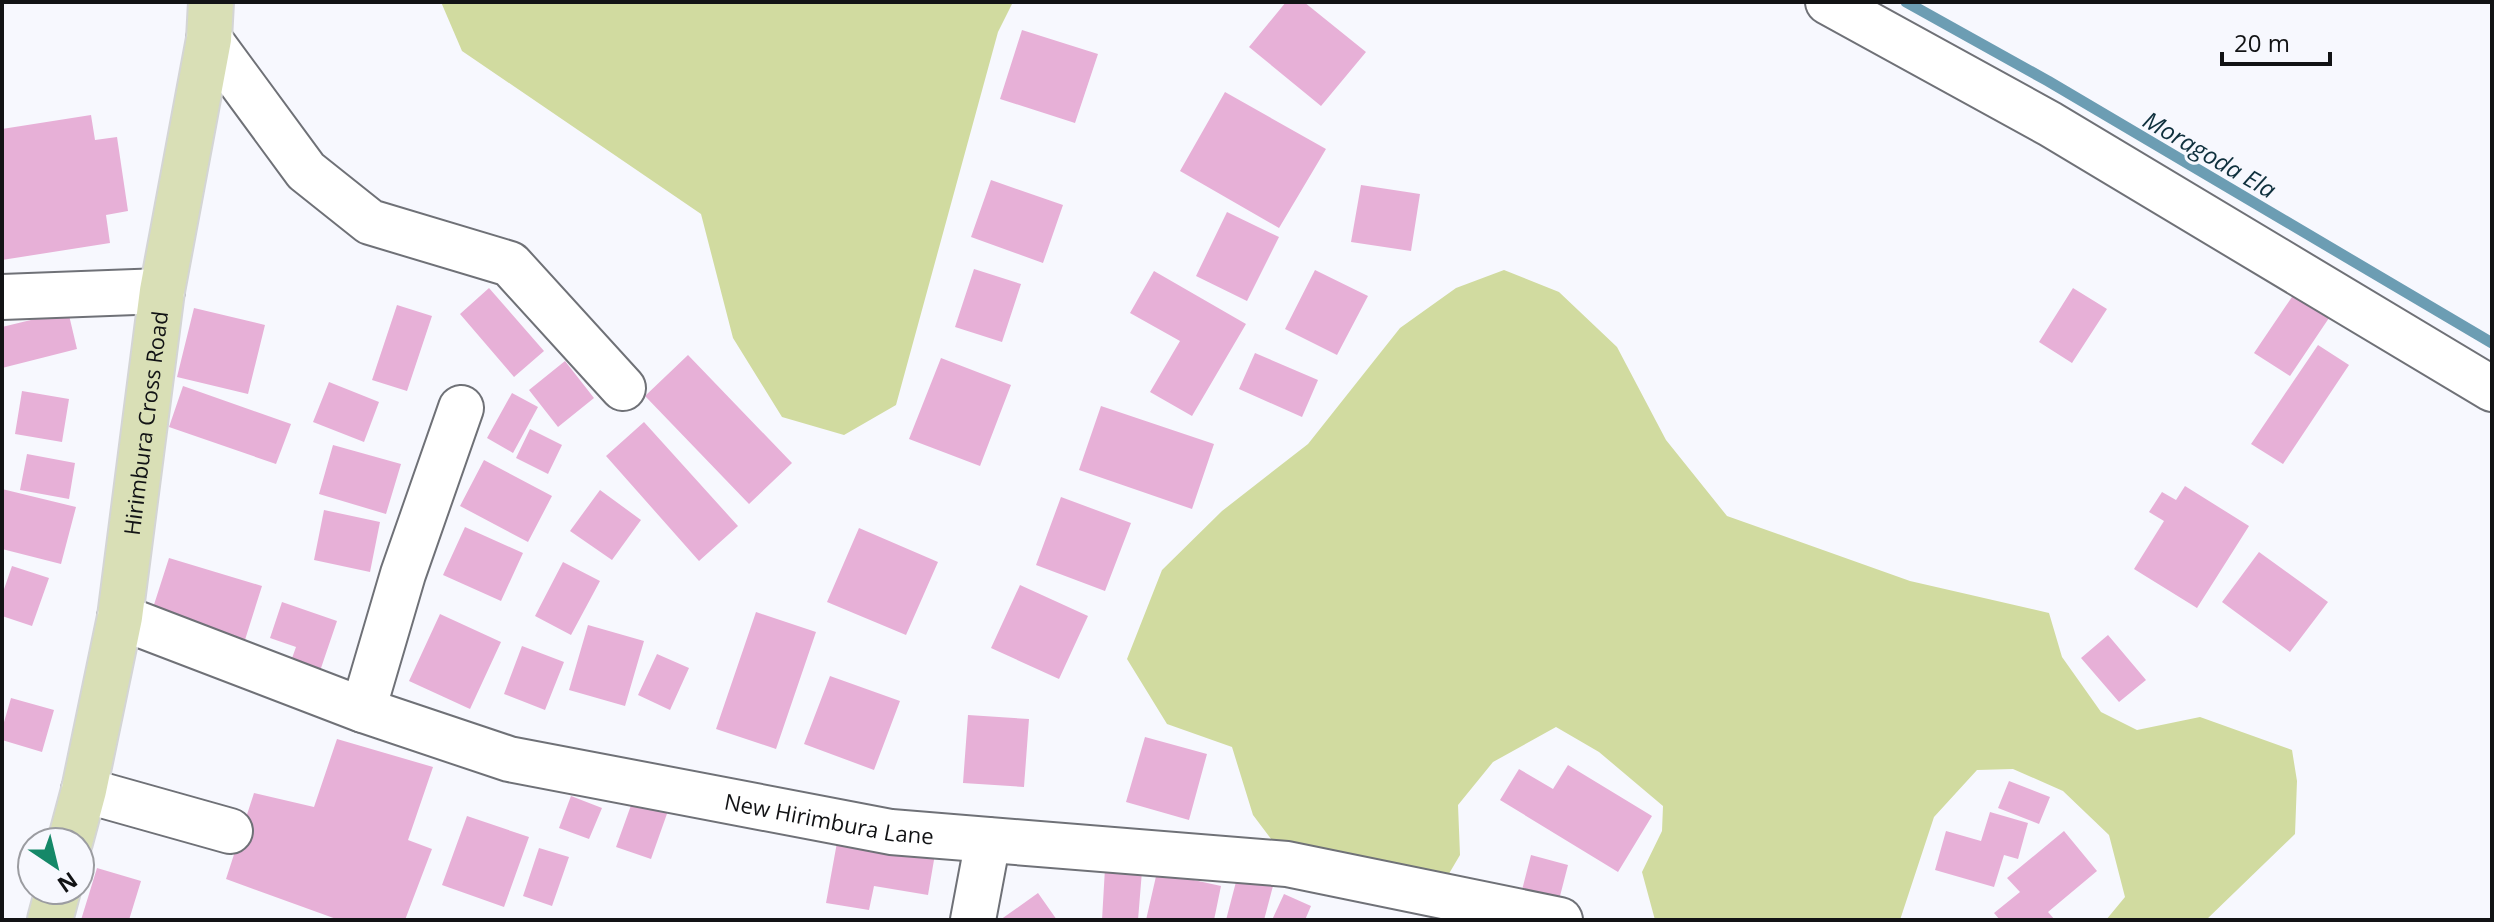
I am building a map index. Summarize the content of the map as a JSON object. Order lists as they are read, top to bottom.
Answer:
{
  "streets": {
    "main road": ["Hirimbura Cross Road"],
    "street": ["New Hirimbura Lane"]
  },
  "crossings": [
    ["Hirimbura Cross Road", "New Hirimbura Lane"]
  ],
  "water": ["Moragoda Ela"],
  "scale_bar": "20 m",
  "north": "bottom right"
}
